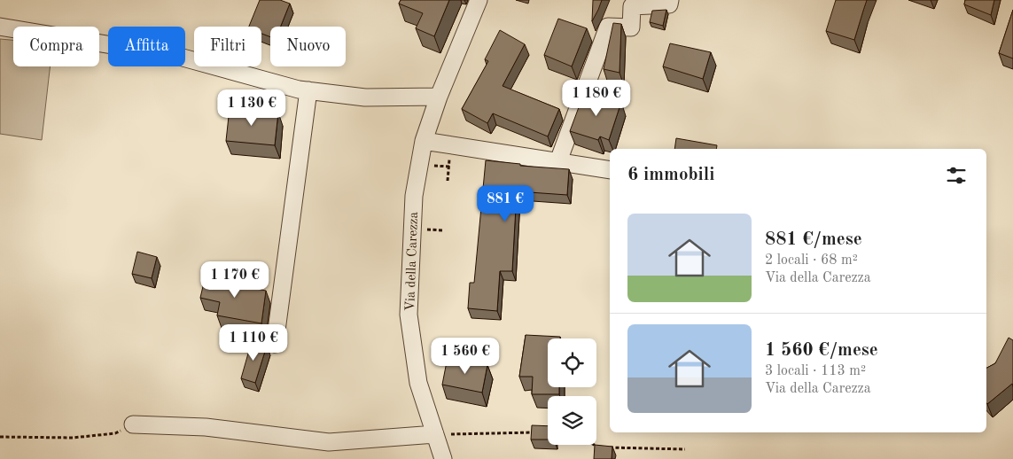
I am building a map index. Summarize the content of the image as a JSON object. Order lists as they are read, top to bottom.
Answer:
{
  "streets": {
    "street": ["Via della Carezza"]
  },
  "page": {
    "chip": [
      "Compra",
      "Affitta",
      "Filtri",
      "Nuovo"
    ],
    "price": [
      "1 180 €",
      "1 130 €",
      "881 €",
      "1 170 €",
      "1 110 €",
      "1 560 €"
    ],
    "heading": "6 immobili",
    "list": [
      {
        "name": "881 €/mese",
        "note": "2 locali · 68 m² · Via della Carezza"
      },
      {
        "name": "1 560 €/mese",
        "note": "3 locali · 113 m² · Via della Carezza"
      }
    ]
  }
}
